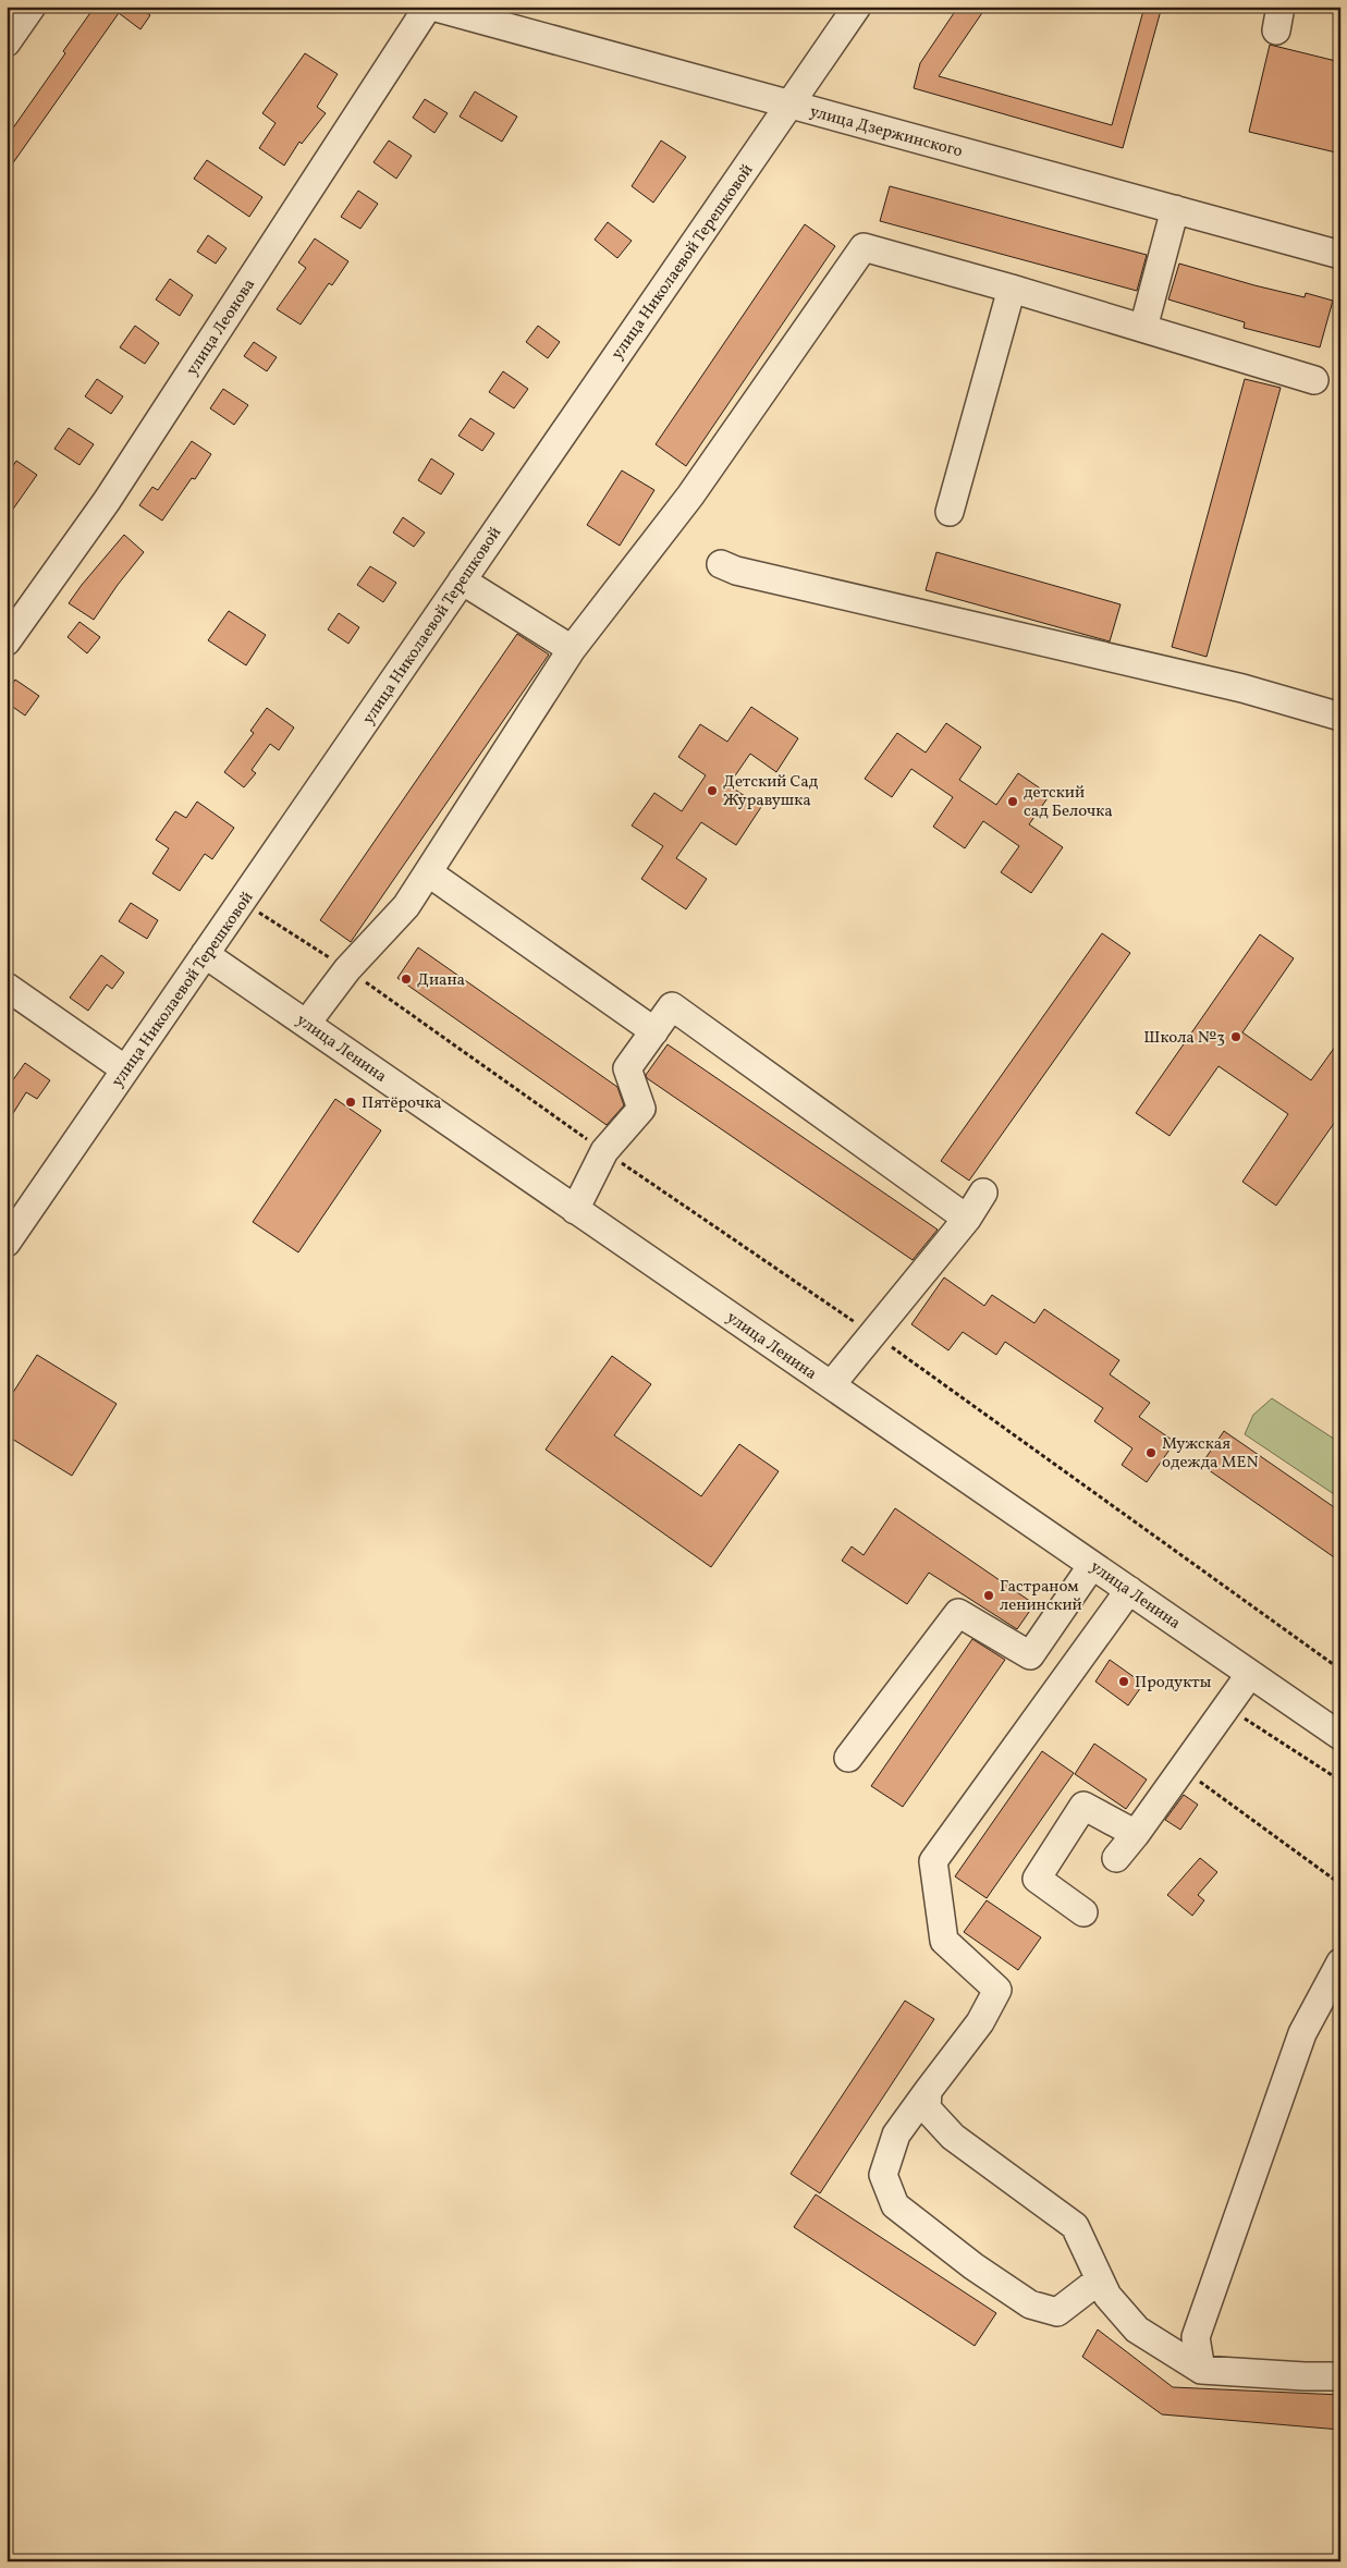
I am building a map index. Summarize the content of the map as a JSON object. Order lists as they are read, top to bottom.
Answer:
{
  "streets": {
    "street": [
      "улица Дзержинского",
      "улица Николаевой Терешковой",
      "улица Леонова",
      "улица Ленина"
    ]
  },
  "crossings": [
    ["улица Дзержинского", "улица Николаевой Терешковой"],
    ["улица Николаевой Терешковой", "улица Ленина"]
  ],
  "places": [
    "Детский Сад Журавушка",
    "детский сад Белочка",
    "Диана",
    "Школа №3",
    "Пятёрочка",
    "Мужская одежда MEN",
    "Гастраном ленинский",
    "Продукты"
  ]
}
